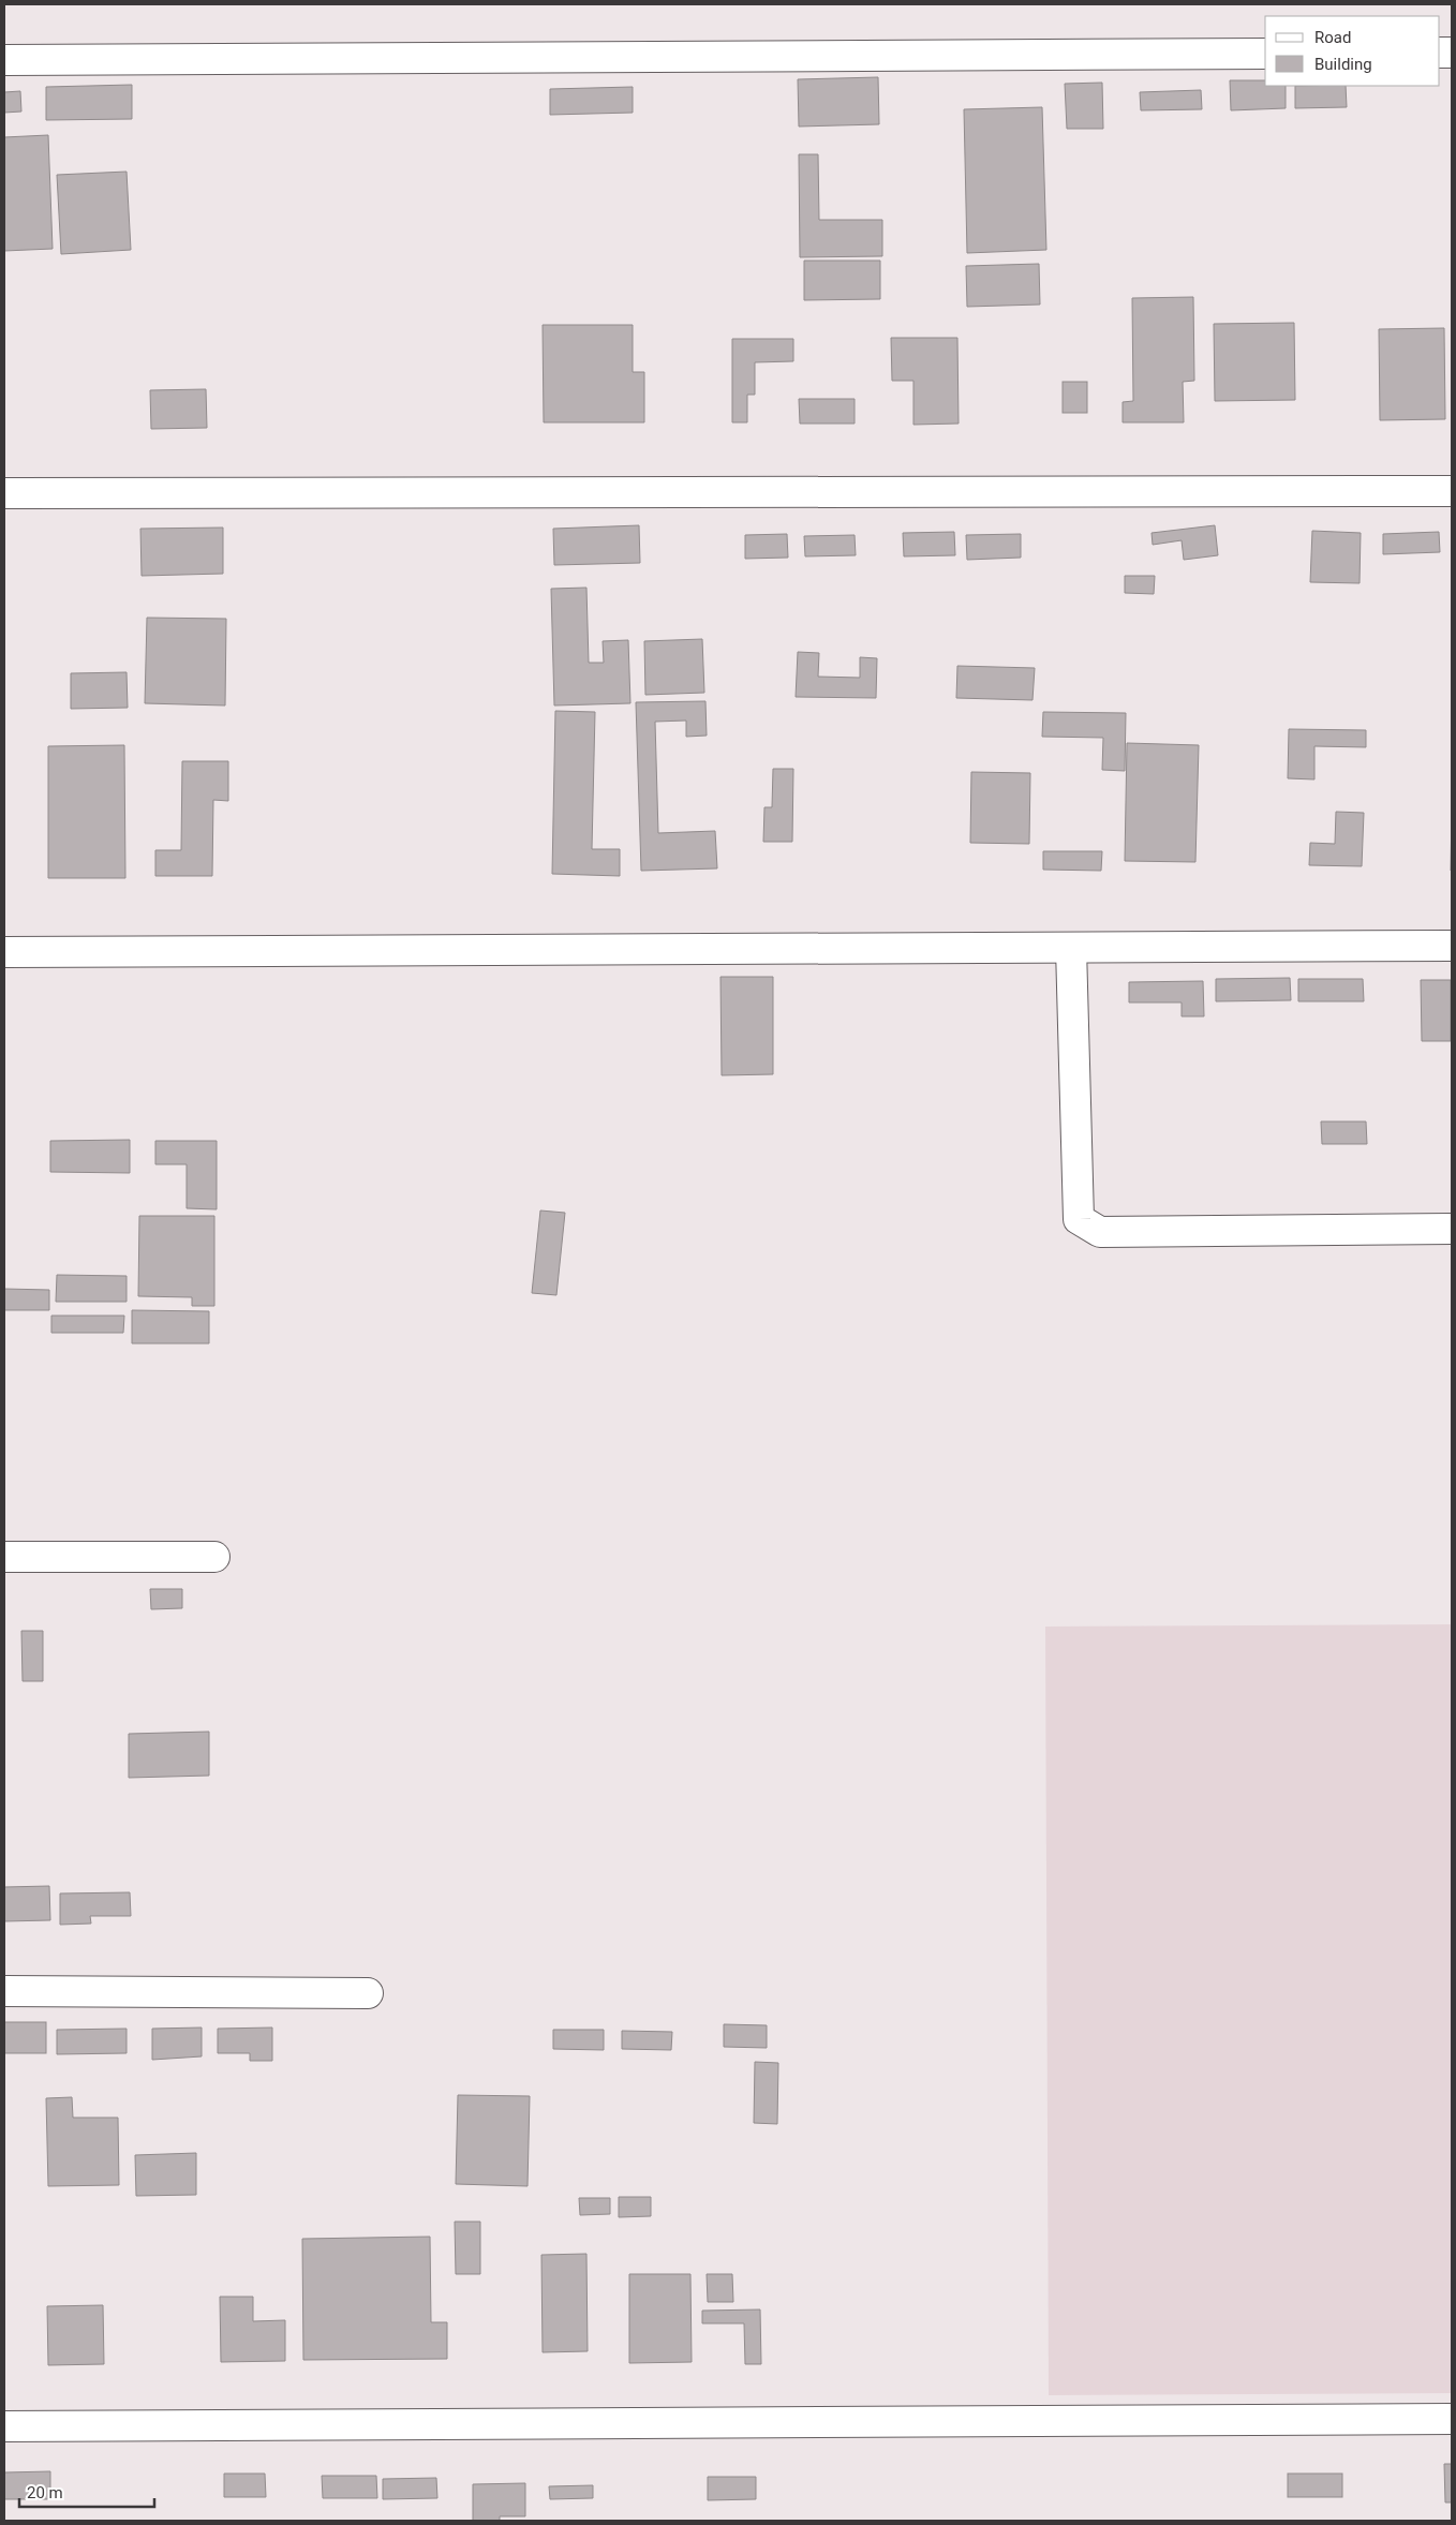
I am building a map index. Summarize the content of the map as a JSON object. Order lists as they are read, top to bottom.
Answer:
{
  "legend": ["Road", "Building"],
  "scale_bar": "20 m"
}
